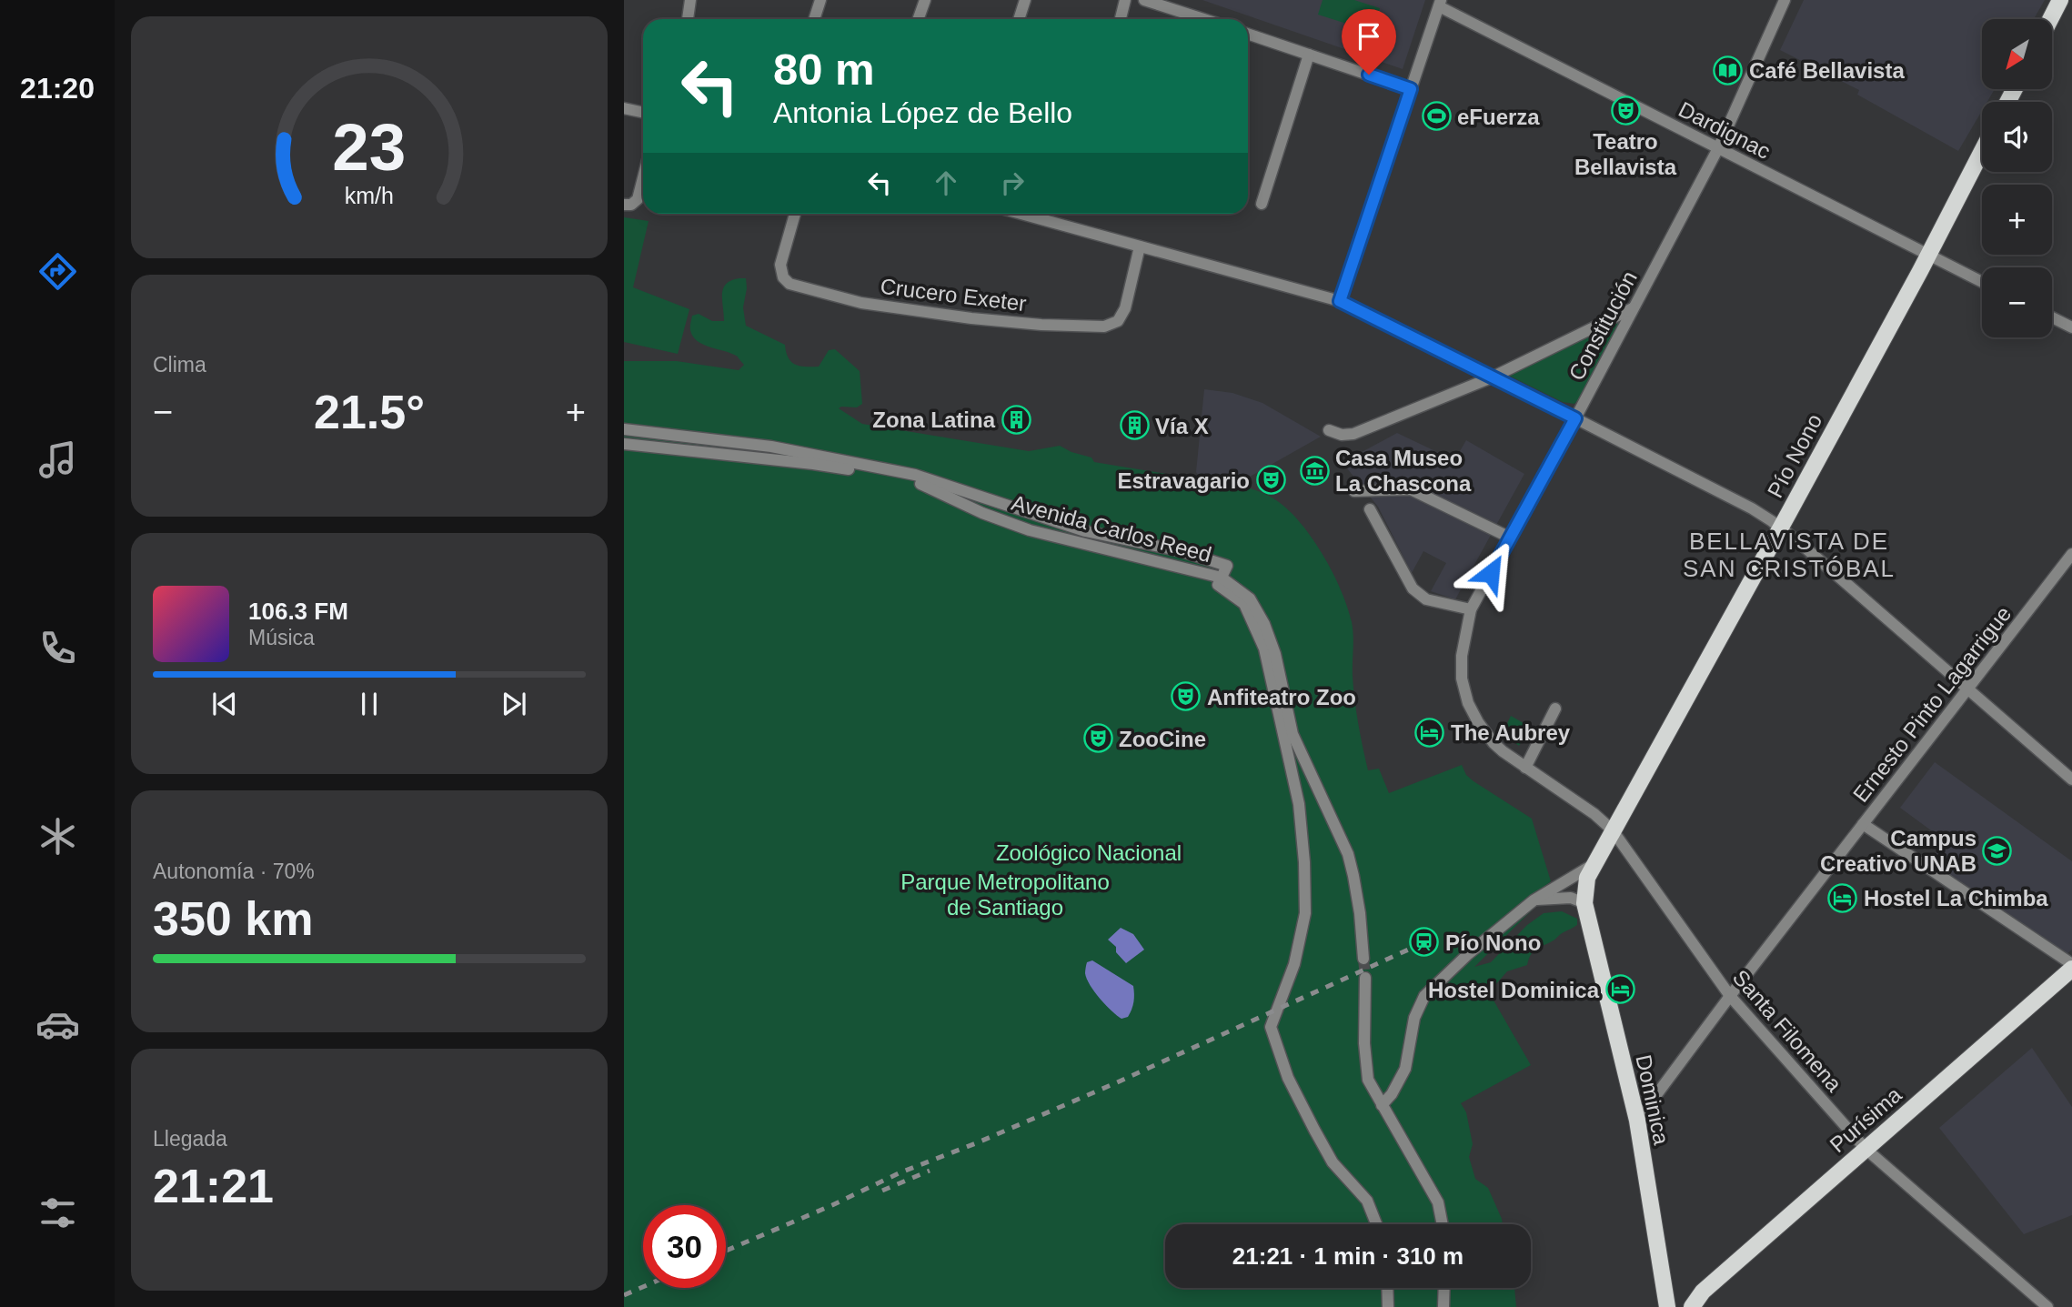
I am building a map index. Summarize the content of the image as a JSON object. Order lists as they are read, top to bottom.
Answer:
{
  "streets": {
    "main road": ["Pío Nono", "Dominica", "Purísima"],
    "street": [
      "Dardignac",
      "Crucero Exeter",
      "Constitución",
      "Avenida Carlos Reed",
      "Ernesto Pinto Lagarrigue",
      "Santa Filomena"
    ]
  },
  "crossings": [
    ["Dardignac", "Constitución"],
    ["Dardignac", "Pío Nono"],
    ["Constitución", "Pío Nono"],
    ["Constitución", "Santa Filomena"],
    ["Pío Nono", "Santa Filomena"],
    ["Pío Nono", "Dominica"],
    ["Ernesto Pinto Lagarrigue", "Santa Filomena"],
    ["Ernesto Pinto Lagarrigue", "Dominica"],
    ["Santa Filomena", "Purísima"]
  ],
  "districts": ["BELLAVISTA DE SAN CRISTÓBAL"],
  "parks": ["Zoológico Nacional", "Parque Metropolitano de Santiago"],
  "places": {
    "library": ["Café Bellavista"],
    "theatre": [
      "Teatro Bellavista",
      "Estravagario",
      "Anfiteatro Zoo",
      "ZooCine"
    ],
    "sports": ["eFuerza"],
    "building": ["Zona Latina", "Vía X"],
    "museum": ["Casa Museo La Chascona"],
    "hotel": ["The Aubrey", "Hostel La Chimba", "Hostel Dominica"],
    "school or university": ["Campus Creativo UNAB"],
    "station": ["Pío Nono"]
  },
  "north": "bottom left",
  "page": {
    "tabs": "21:20",
    "map_buttons": ["+", "−"],
    "turn": ["80 m", "Antonia López de Bello"],
    "tile": [
      "Clima",
      ["Autonomía · 70%", "350 km"],
      ["Llegada", "21:21"]
    ],
    "heat": ["−", "21.5°", "+"],
    "song": ["106.3 FM", "Música"],
    "limit": "30",
    "trip": "21:21 · 1 min · 310 m",
    "gauge": ["23", "km/h"]
  }
}
